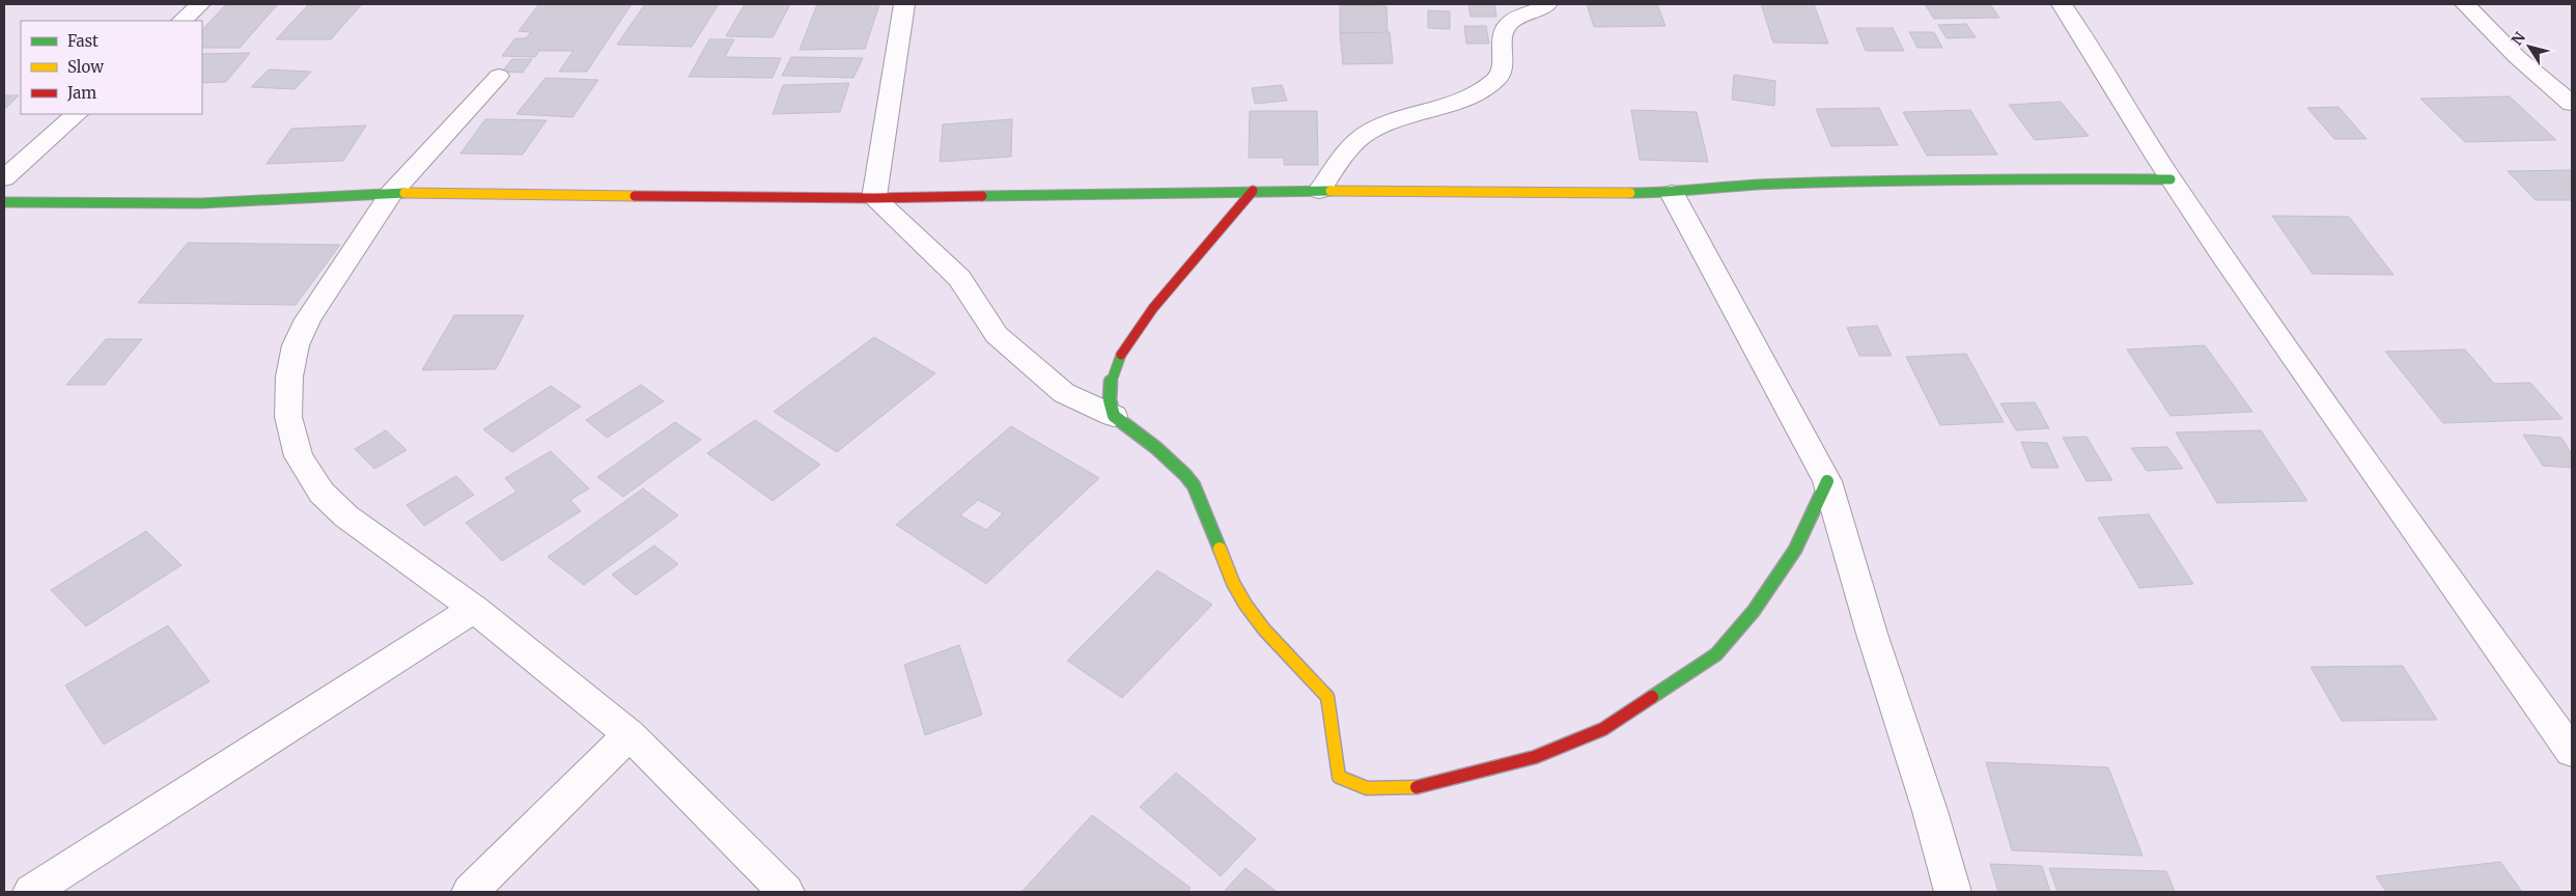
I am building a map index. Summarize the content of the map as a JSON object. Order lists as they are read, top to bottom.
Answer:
{
  "legend": ["Fast", "Slow", "Jam"],
  "north": "top left"
}
